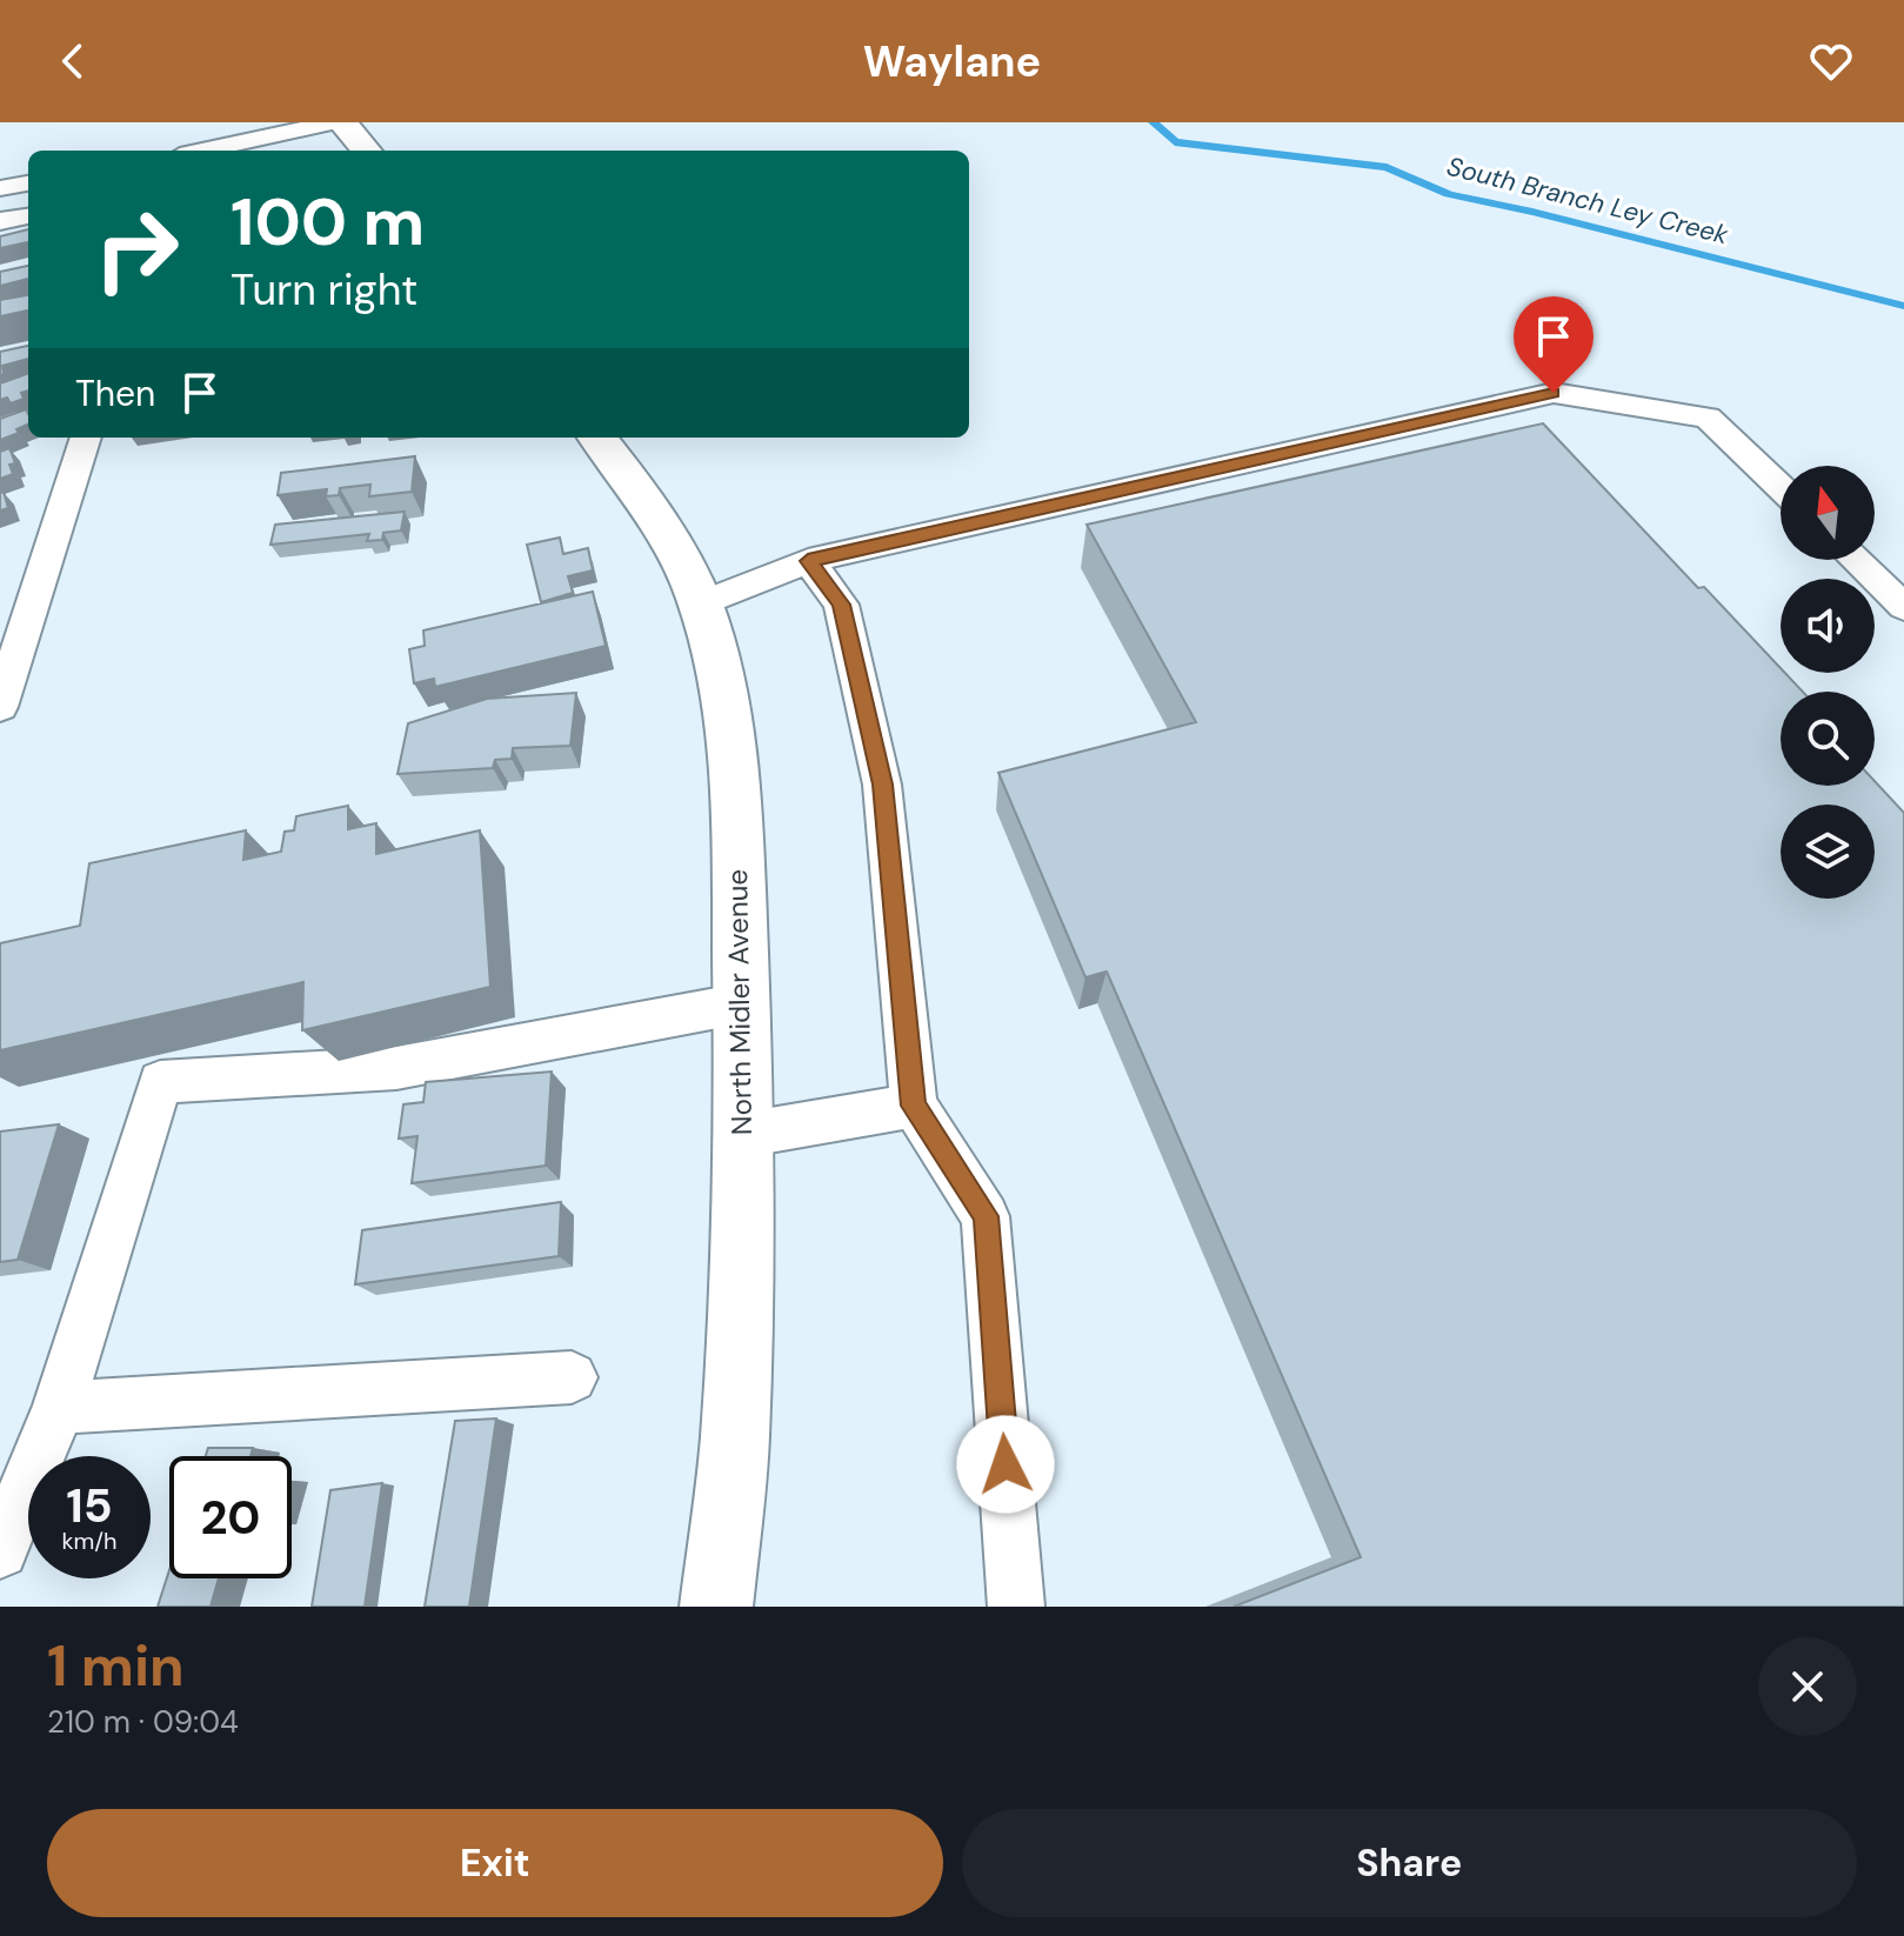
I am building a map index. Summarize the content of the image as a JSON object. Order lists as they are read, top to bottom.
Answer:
{
  "streets": {
    "street": ["North Midler Avenue"]
  },
  "water": ["South Branch Ley Creek"],
  "north": "top",
  "page": {
    "header": "Waylane",
    "turn": ["100 m", "Turn right"],
    "then": "Then",
    "speed": "15 km/h",
    "limit": "20",
    "heading": ["1 min", "210 m · 09:04"],
    "buttons": ["Exit", "Share"]
  }
}
